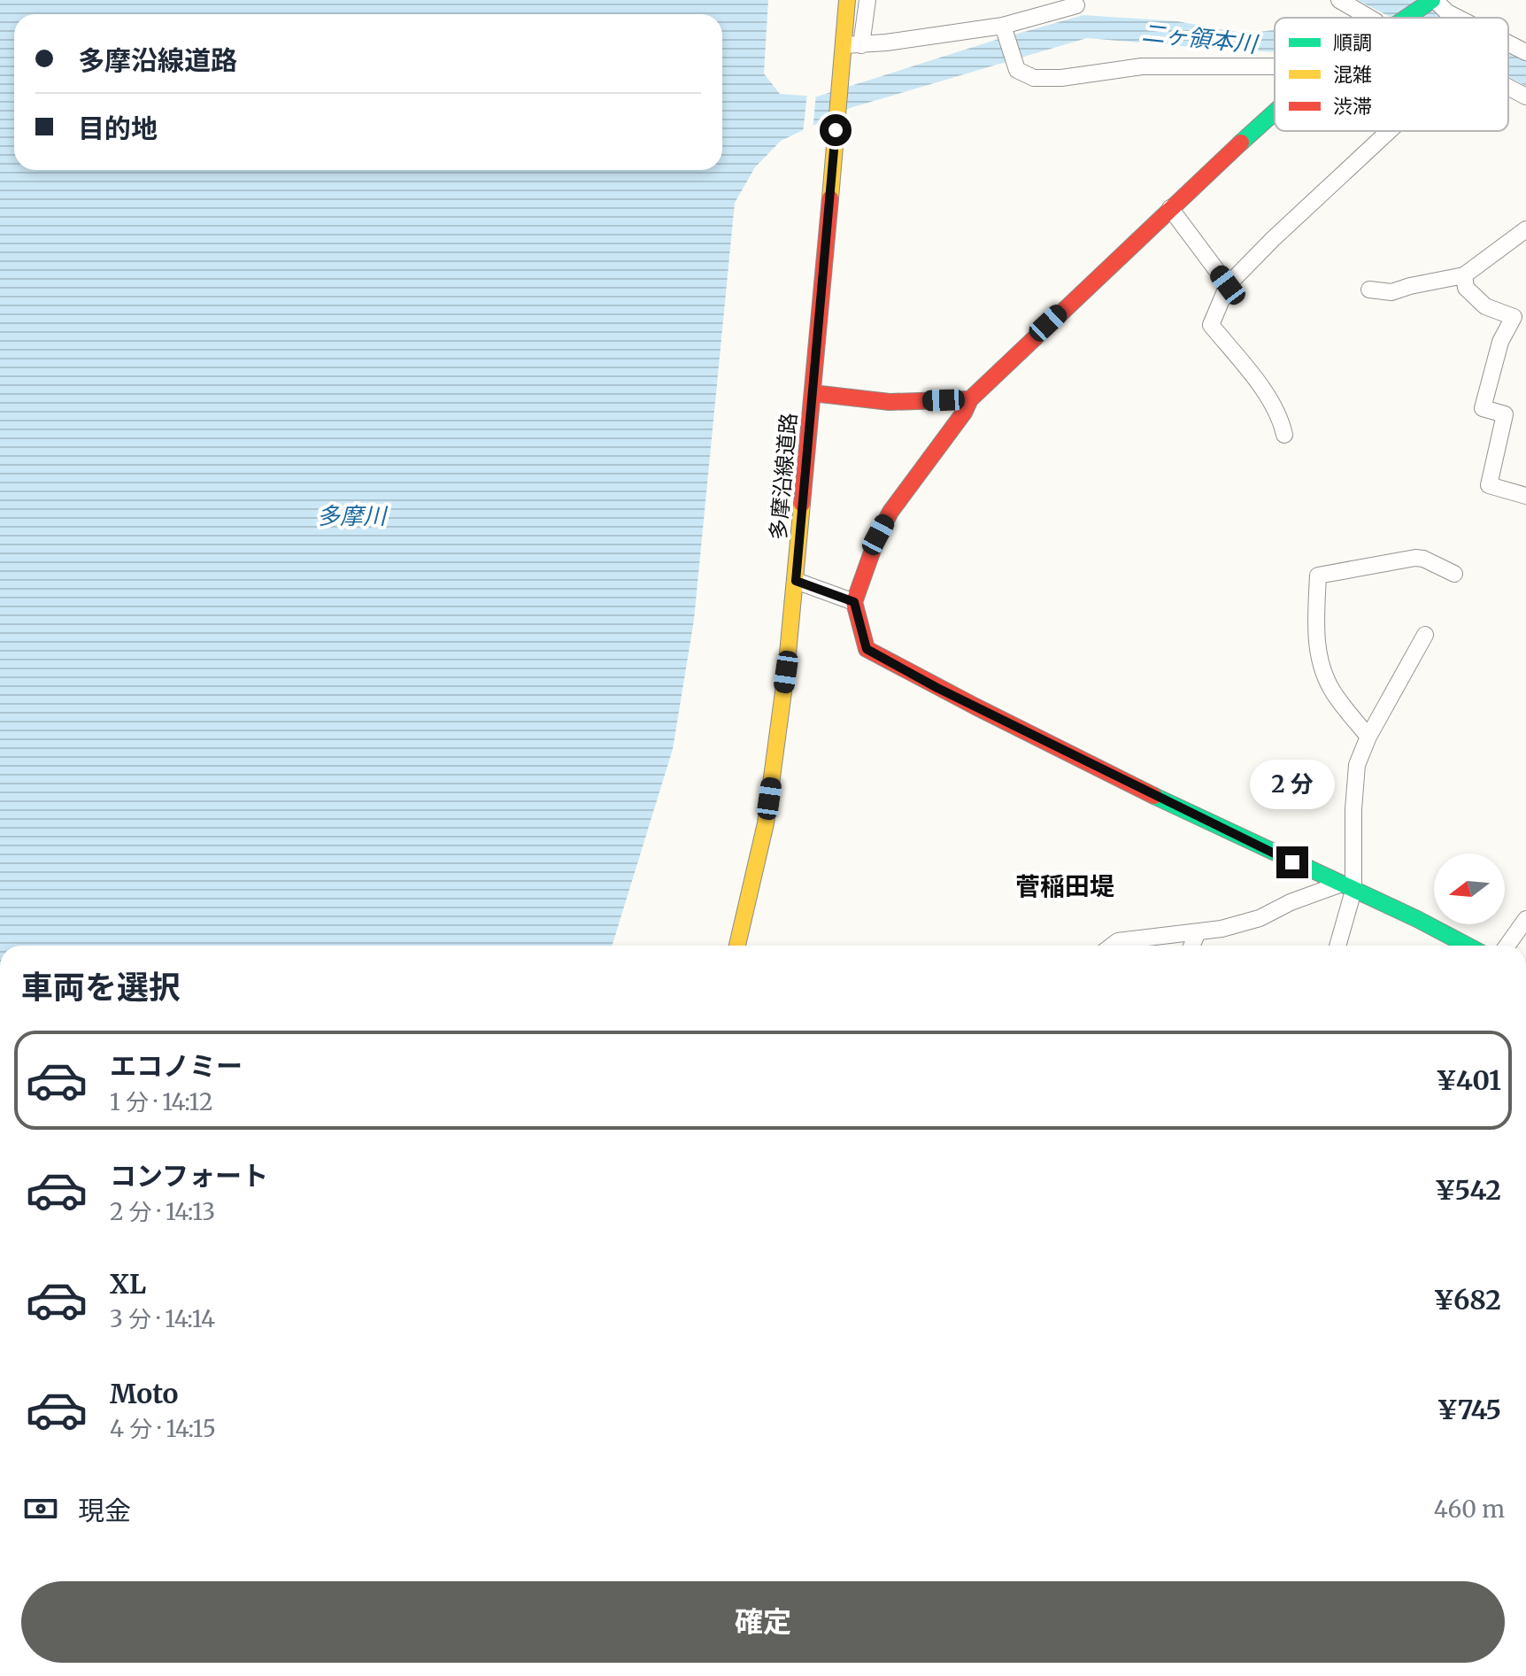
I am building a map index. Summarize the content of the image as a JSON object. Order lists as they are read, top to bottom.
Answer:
{
  "streets": {
    "street": ["多摩沿線道路"]
  },
  "districts": ["菅稲田堤"],
  "water": ["二ヶ領本川", "多摩川"],
  "legend": ["順調", "混雑", "渋滞"],
  "north": "left",
  "page": {
    "banner": ["多摩沿線道路", "目的地"],
    "bubble": "2 分",
    "heading": "車両を選択",
    "list": [
      {
        "name": "エコノミー",
        "note": "1 分 · 14:12",
        "value": "¥401"
      },
      {
        "name": "コンフォート",
        "note": "2 分 · 14:13",
        "value": "¥542"
      },
      {
        "name": "XL",
        "note": "3 分 · 14:14",
        "value": "¥682"
      },
      {
        "name": "Moto",
        "note": "4 分 · 14:15",
        "value": "¥745"
      }
    ],
    "pay": ["現金", "460 m"],
    "buttons": "確定"
  }
}
